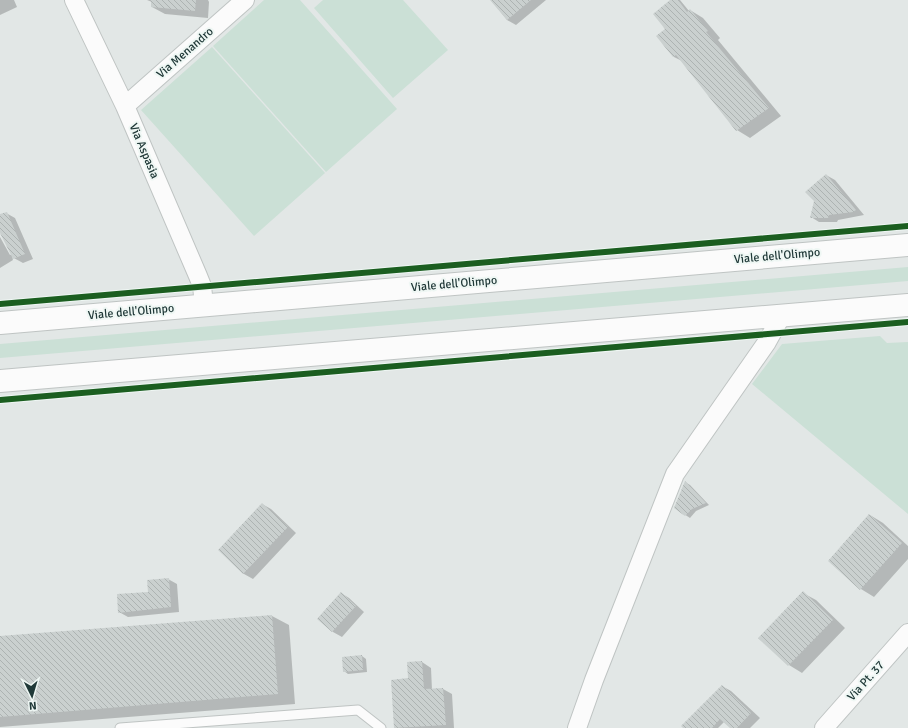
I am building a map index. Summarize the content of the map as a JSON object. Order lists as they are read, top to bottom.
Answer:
{
  "streets": {
    "street": [
      "Via Menandro",
      "Via Aspasia",
      "Viale dell'Olimpo",
      "Via Pt. 37"
    ]
  },
  "crossings": [
    ["Via Menandro", "Via Aspasia"],
    ["Via Aspasia", "Viale dell'Olimpo"]
  ],
  "north": "bottom"
}
